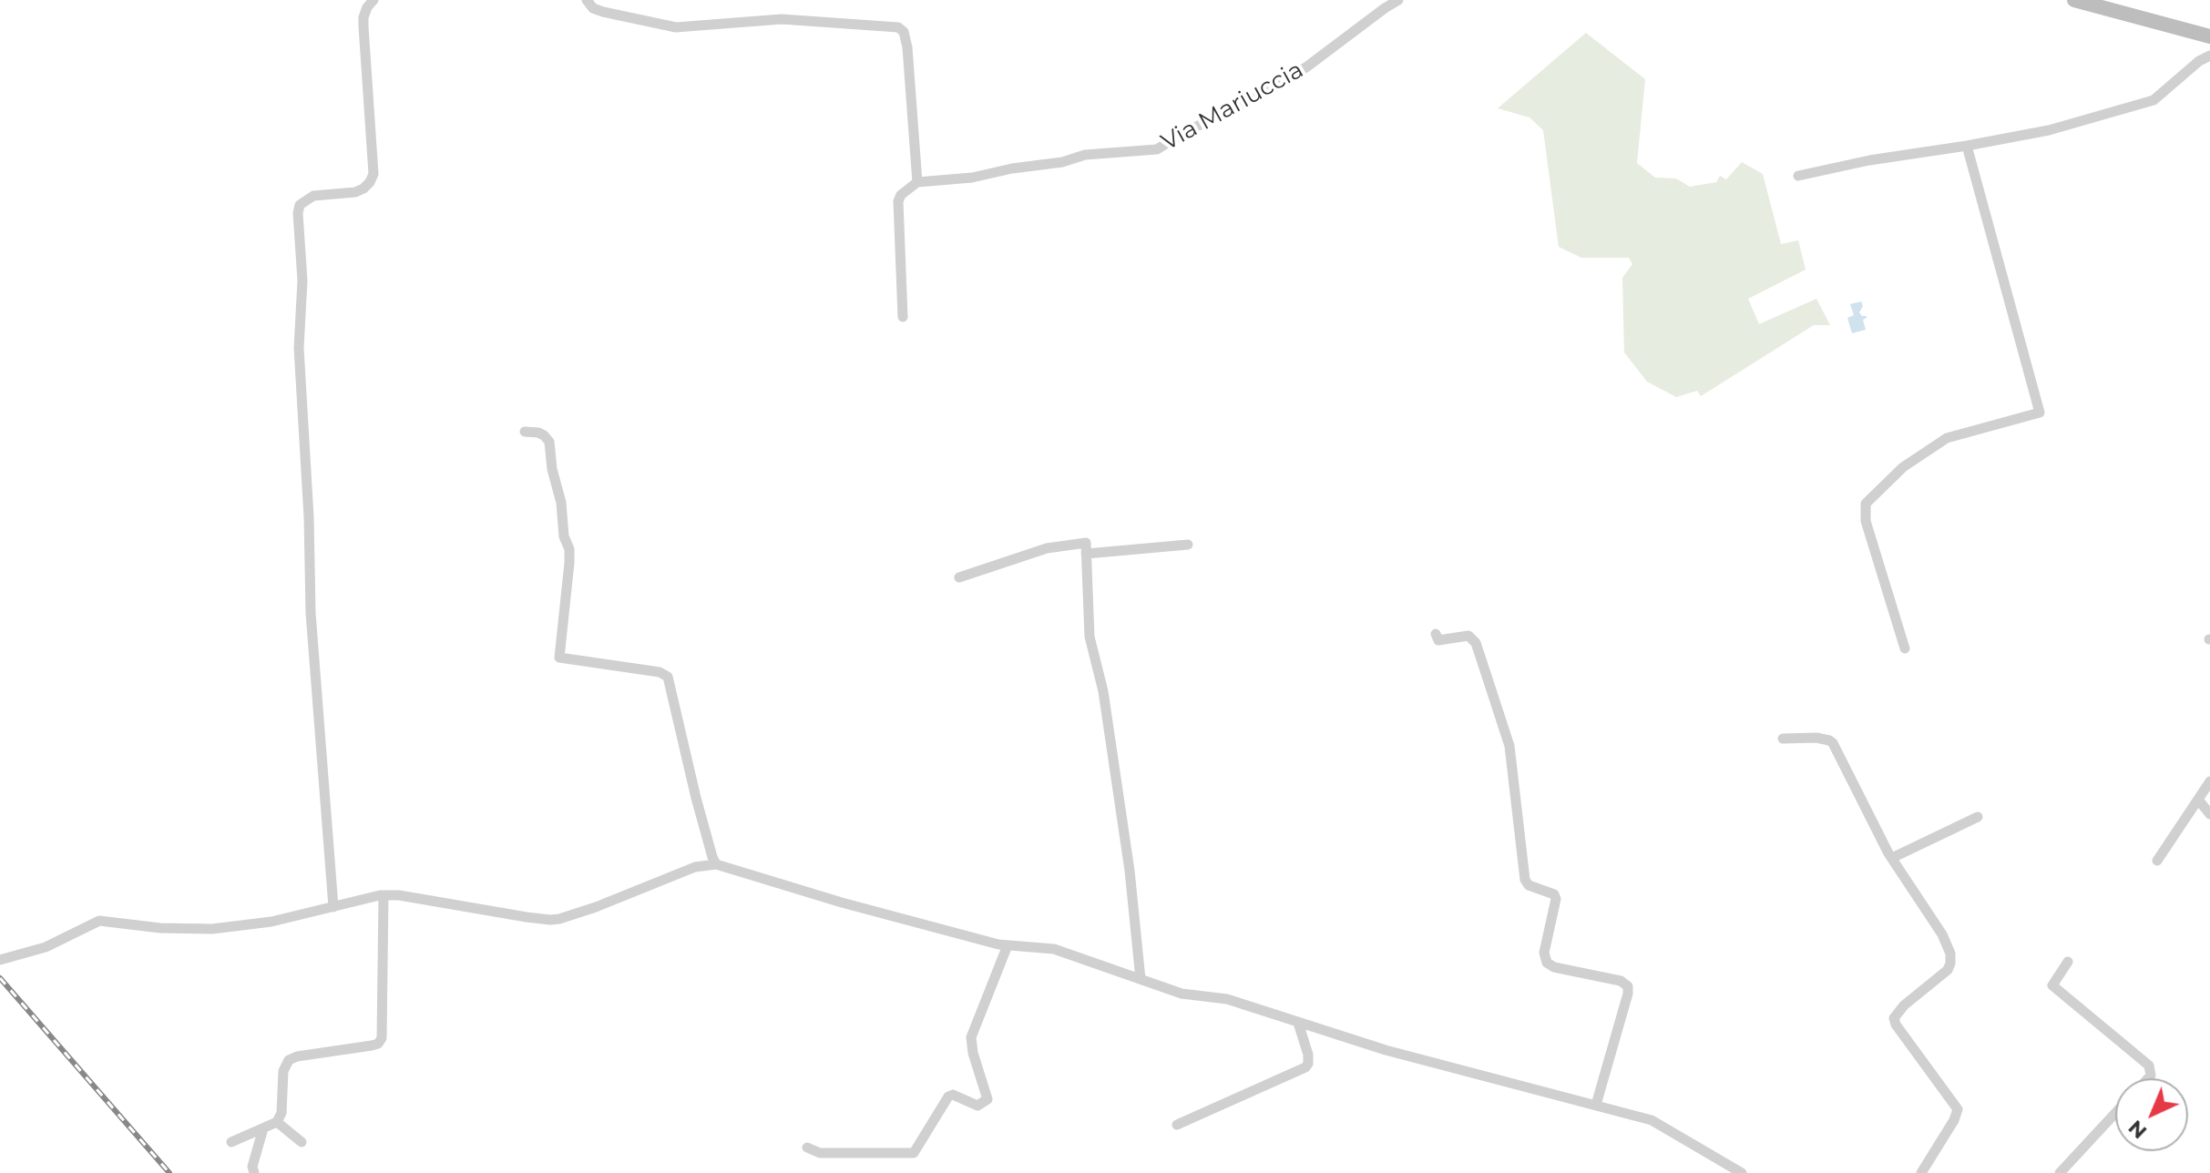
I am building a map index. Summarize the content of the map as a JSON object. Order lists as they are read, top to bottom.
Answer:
{
  "streets": {
    "street": ["Via Mariuccia"]
  },
  "north": "bottom left"
}
